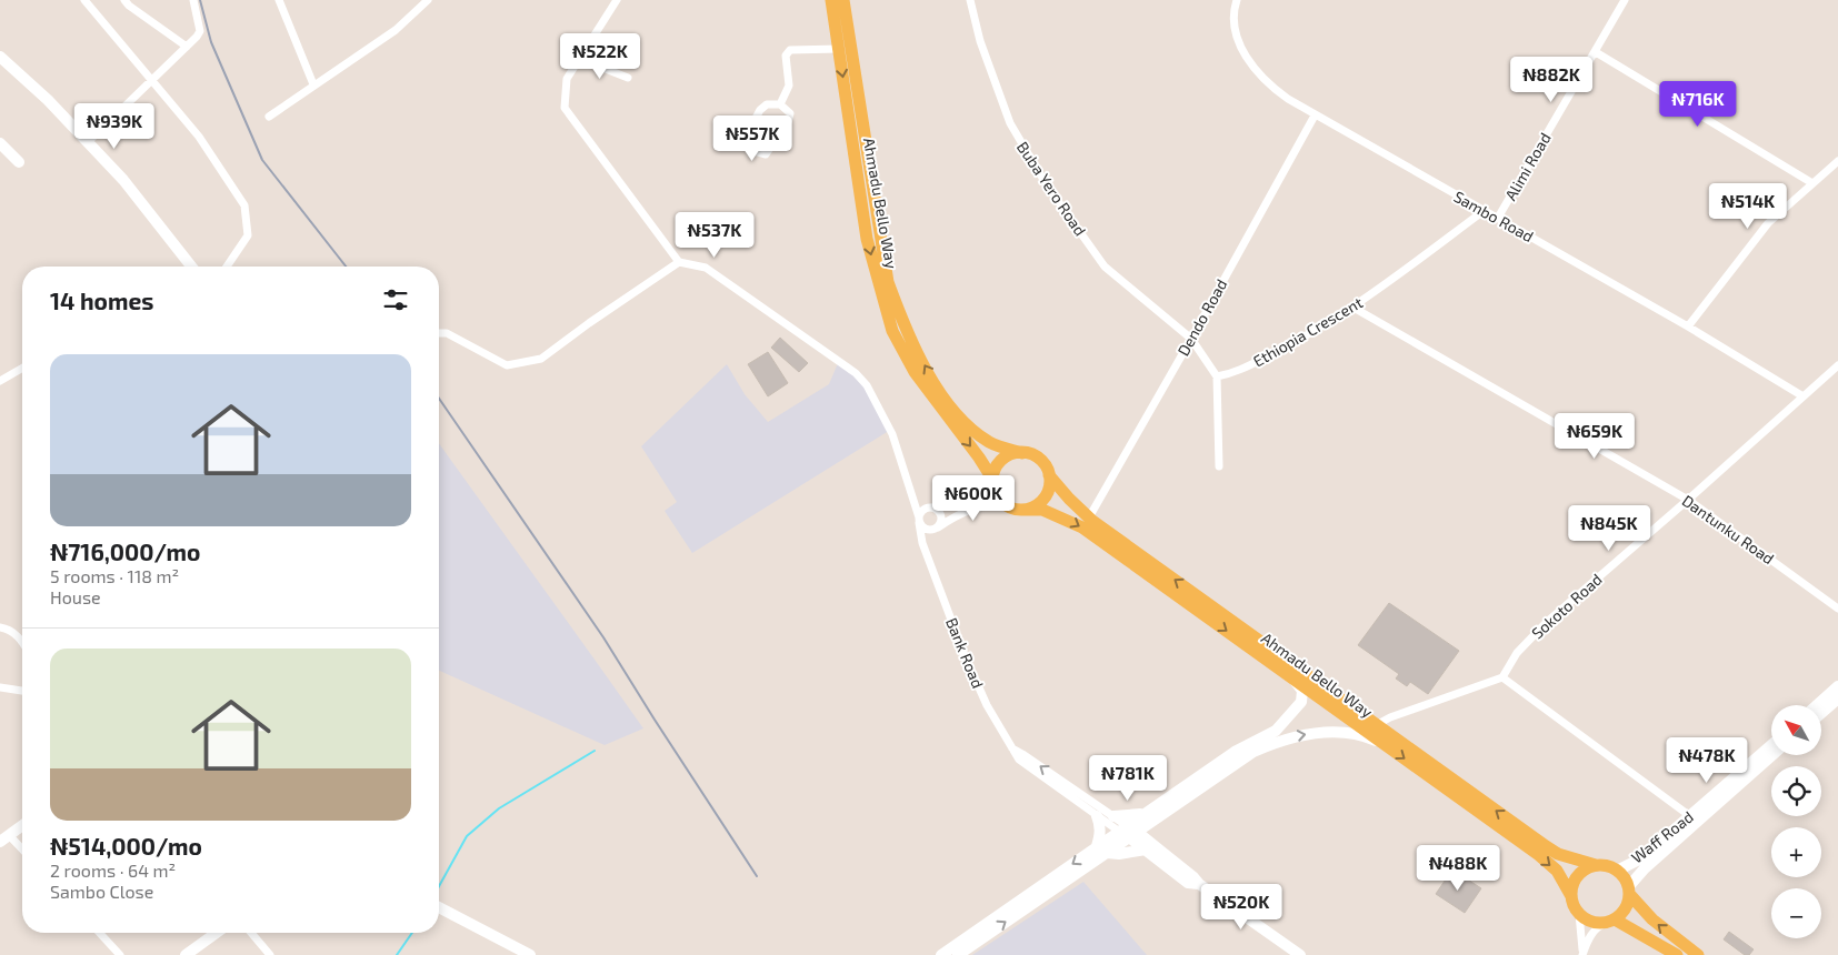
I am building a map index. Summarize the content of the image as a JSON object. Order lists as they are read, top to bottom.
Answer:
{
  "streets": {
    "main road": ["Ahmadu Bello Way"],
    "street": [
      "Alimi Road",
      "Buba Yero Road",
      "Sambo Road",
      "Dendo Road",
      "Ethiopia Crescent",
      "Dantunku Road",
      "Sokoto Road",
      "Bank Road",
      "Waff Road"
    ]
  },
  "crossings": [
    ["Alimi Road", "Sambo Road"],
    ["Buba Yero Road", "Dendo Road"],
    ["Ahmadu Bello Way", "Dendo Road"],
    ["Ahmadu Bello Way", "Waff Road"],
    ["Sambo Road", "Dendo Road"],
    ["Sambo Road", "Ethiopia Crescent"],
    ["Sambo Road", "Sokoto Road"],
    ["Ethiopia Crescent", "Dantunku Road"],
    ["Dantunku Road", "Sokoto Road"]
  ],
  "north": "top left",
  "page": {
    "price": [
      "₦522K",
      "₦882K",
      "₦716K",
      "₦939K",
      "₦557K",
      "₦514K",
      "₦537K",
      "₦659K",
      "₦600K",
      "₦845K",
      "₦478K",
      "₦781K",
      "₦488K",
      "₦520K"
    ],
    "heading": "14 homes",
    "list": [
      {
        "name": "₦716,000/mo",
        "note": "5 rooms · 118 m² · House"
      },
      {
        "name": "₦514,000/mo",
        "note": "2 rooms · 64 m² · Sambo Close"
      }
    ],
    "map_buttons": ["+", "−"]
  }
}
